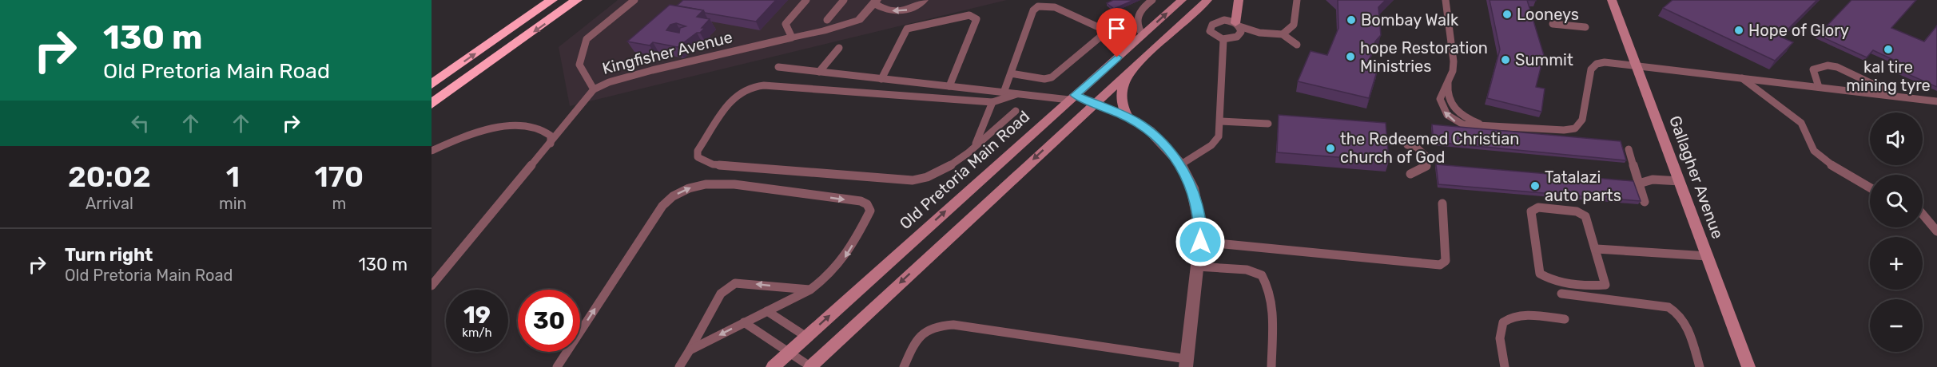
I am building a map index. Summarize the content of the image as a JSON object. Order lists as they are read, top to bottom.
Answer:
{
  "streets": {
    "main road": ["Old Pretoria Main Road", "Gallagher Avenue"],
    "street": ["Kingfisher Avenue"]
  },
  "places": [
    "Looneys",
    "Bombay Walk",
    "Hope of Glory",
    "kal tire mining tyre",
    "hope Restoration Ministries",
    "Summit",
    "the Redeemed Christian church of God",
    "Tatalazi auto parts"
  ],
  "page": {
    "turn": ["130 m", "Old Pretoria Main Road"],
    "map_buttons": ["+", "−"],
    "eta": [
      "20:02",
      "Arrival",
      "1",
      "min",
      "170",
      "m"
    ],
    "list": [
      {
        "name": "Turn right",
        "note": "Old Pretoria Main Road",
        "value": "130 m"
      }
    ],
    "speed": "19 km/h",
    "limit": "30"
  }
}
